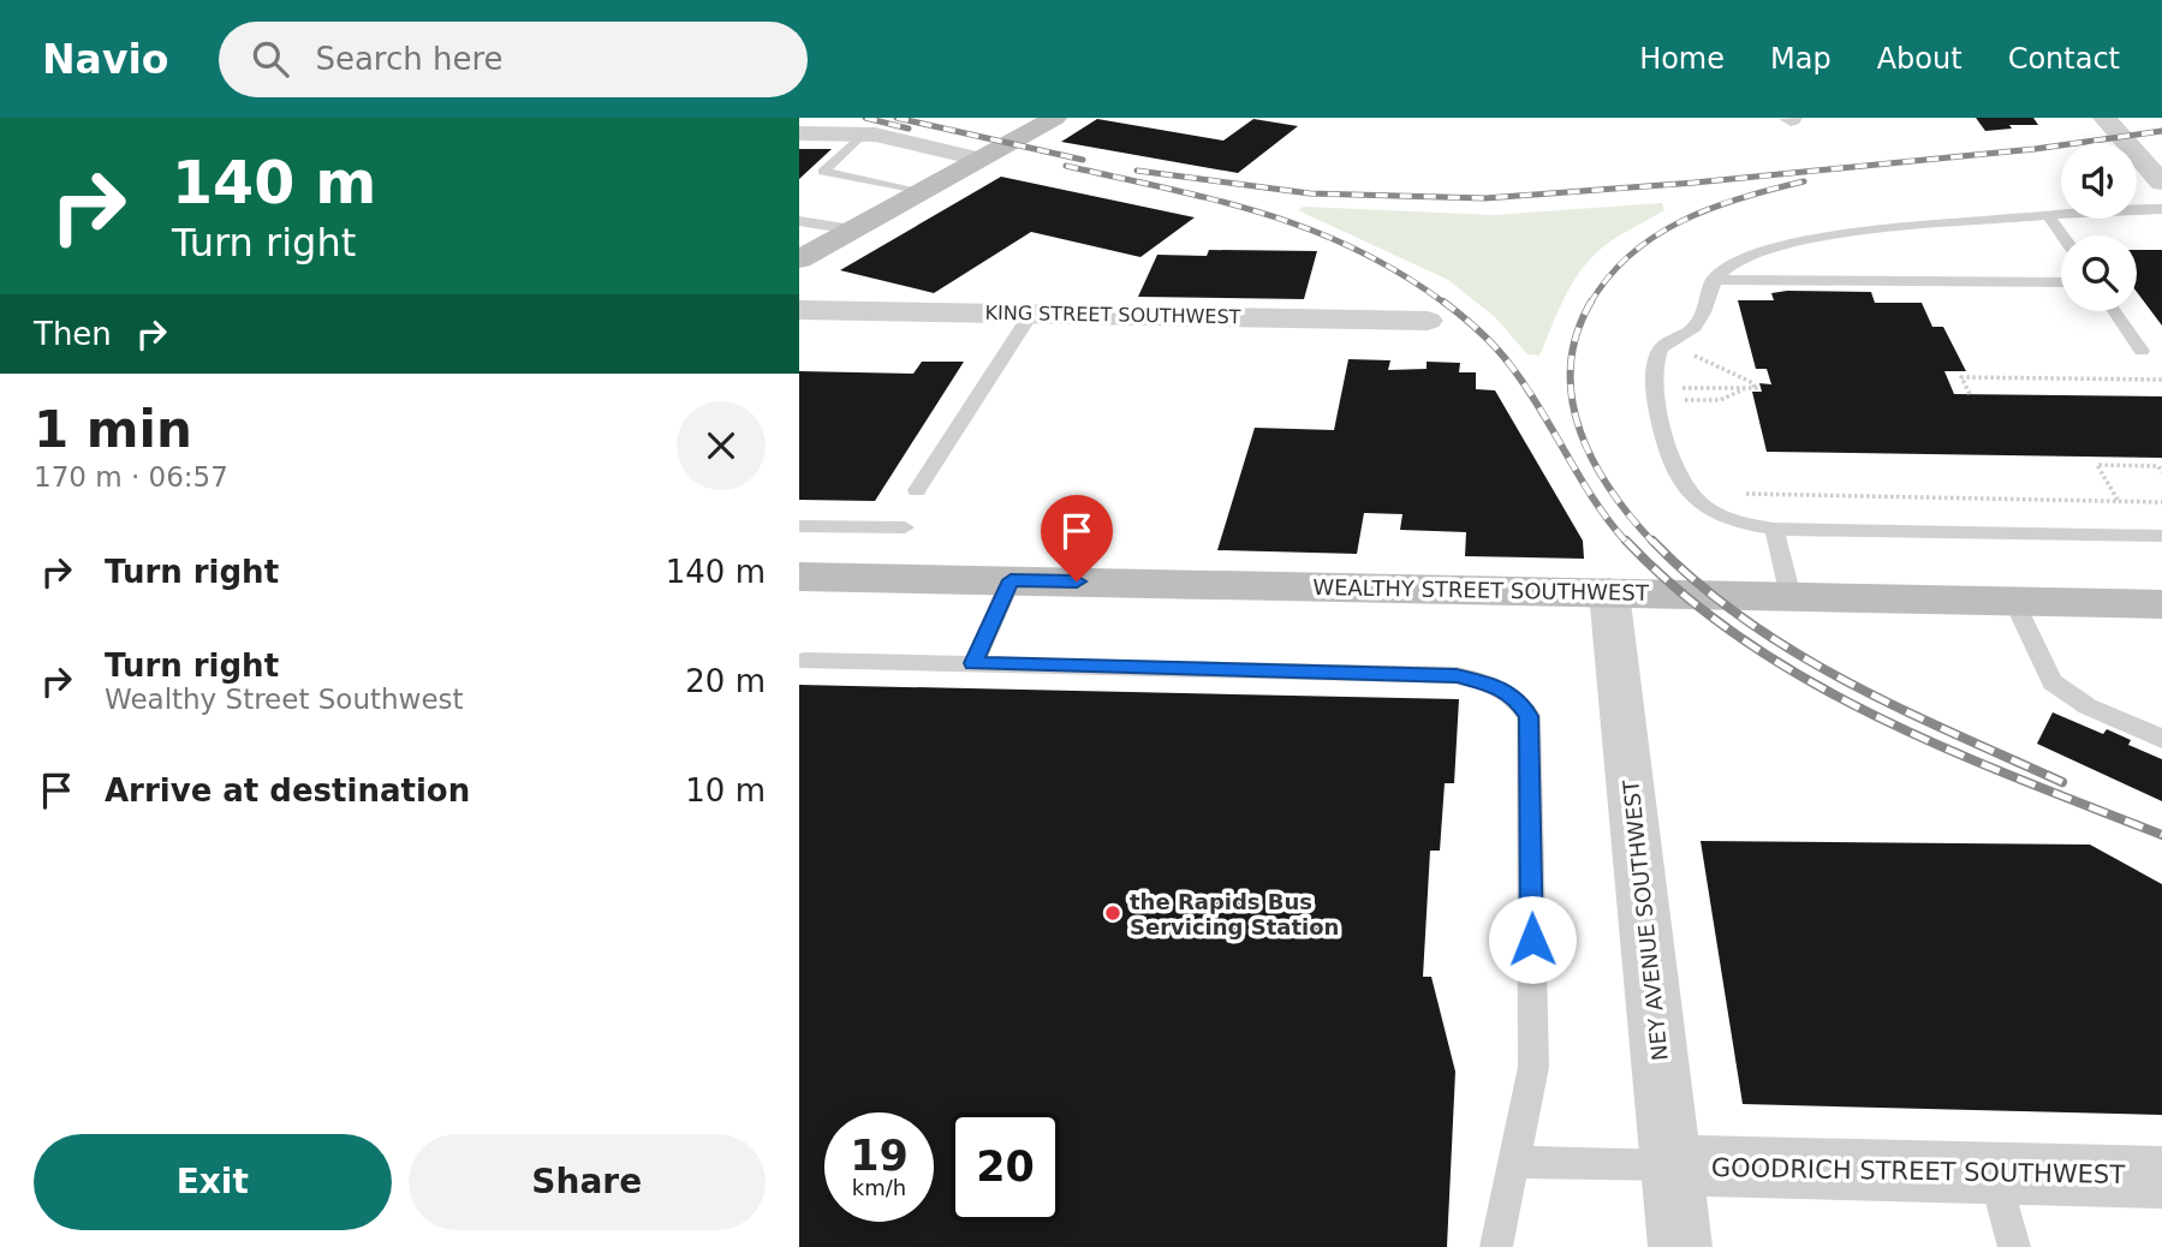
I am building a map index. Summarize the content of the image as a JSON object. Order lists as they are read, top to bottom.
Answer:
{
  "streets": {
    "main road": ["WEALTHY STREET SOUTHWEST"],
    "street": ["KING STREET SOUTHWEST", "NEY AVENUE SOUTHWEST", "GOODRICH STREET SOUTHWEST"]
  },
  "crossings": [
    ["WEALTHY STREET SOUTHWEST", "NEY AVENUE SOUTHWEST"],
    ["NEY AVENUE SOUTHWEST", "GOODRICH STREET SOUTHWEST"]
  ],
  "places": ["the Rapids Bus Servicing Station"],
  "page": {
    "header": "Navio",
    "search": "Search here",
    "nav": [
      "Home",
      "Map",
      "About",
      "Contact"
    ],
    "turn": ["140 m", "Turn right"],
    "then": "Then",
    "heading": ["1 min", "170 m · 06:57"],
    "list": [
      {
        "name": "Turn right",
        "value": "140 m"
      },
      {
        "name": "Turn right",
        "note": "Wealthy Street Southwest",
        "value": "20 m"
      },
      {
        "name": "Arrive at destination",
        "value": "10 m"
      }
    ],
    "speed": "19 km/h",
    "limit": "20",
    "buttons": ["Exit", "Share"]
  }
}
